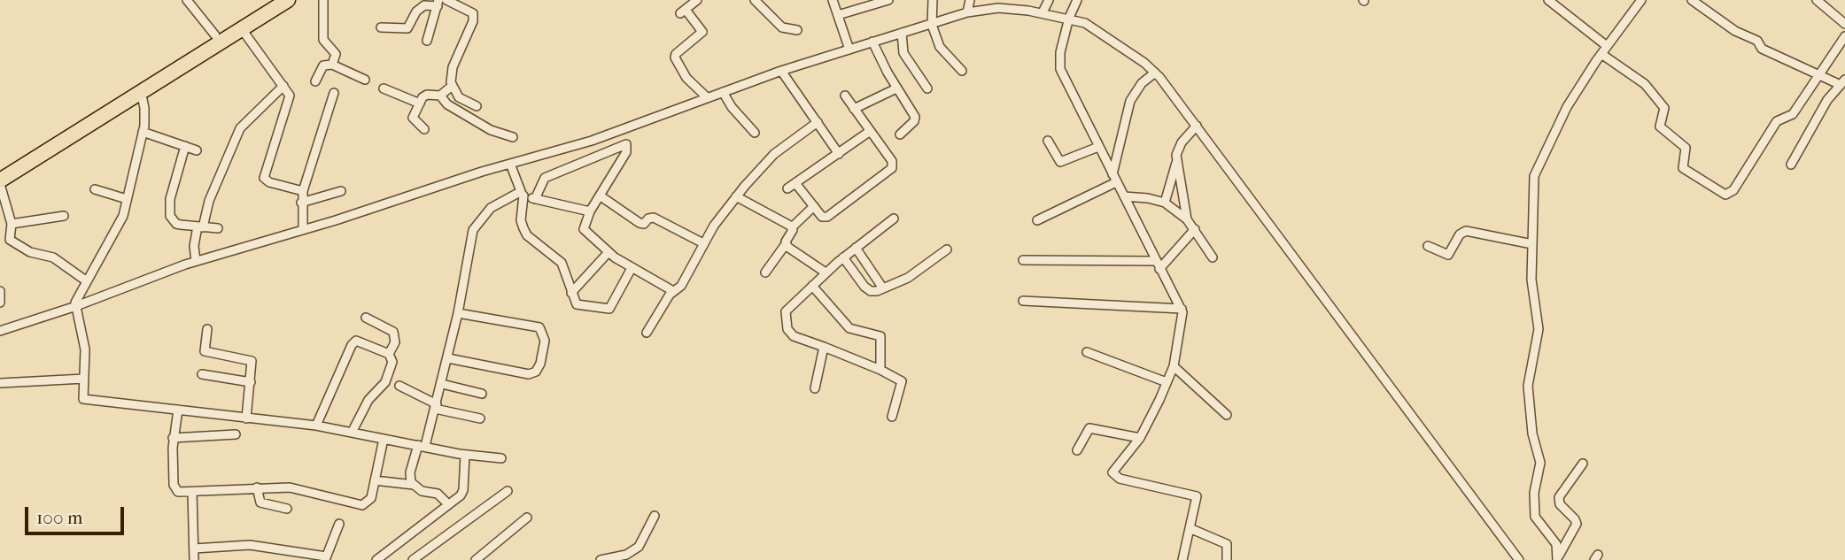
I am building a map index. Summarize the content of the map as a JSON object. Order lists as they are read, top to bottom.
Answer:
{
  "scale_bar": "100 m"
}
